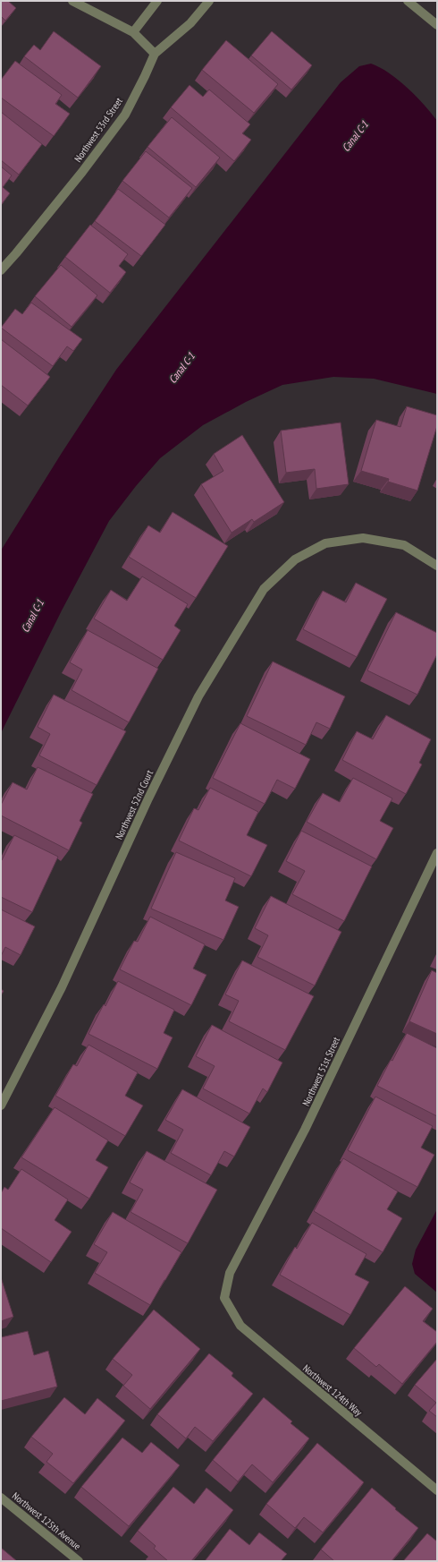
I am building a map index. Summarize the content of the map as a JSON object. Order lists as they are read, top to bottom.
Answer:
{
  "streets": {
    "street": [
      "Northwest 53rd Street",
      "Northwest 52nd Court",
      "Northwest 51st Street",
      "Northwest 124th Way",
      "Northwest 125th Avenue"
    ]
  },
  "crossings": [
    ["Northwest 51st Street", "Northwest 124th Way"]
  ],
  "water": ["Canal C-1"]
}
